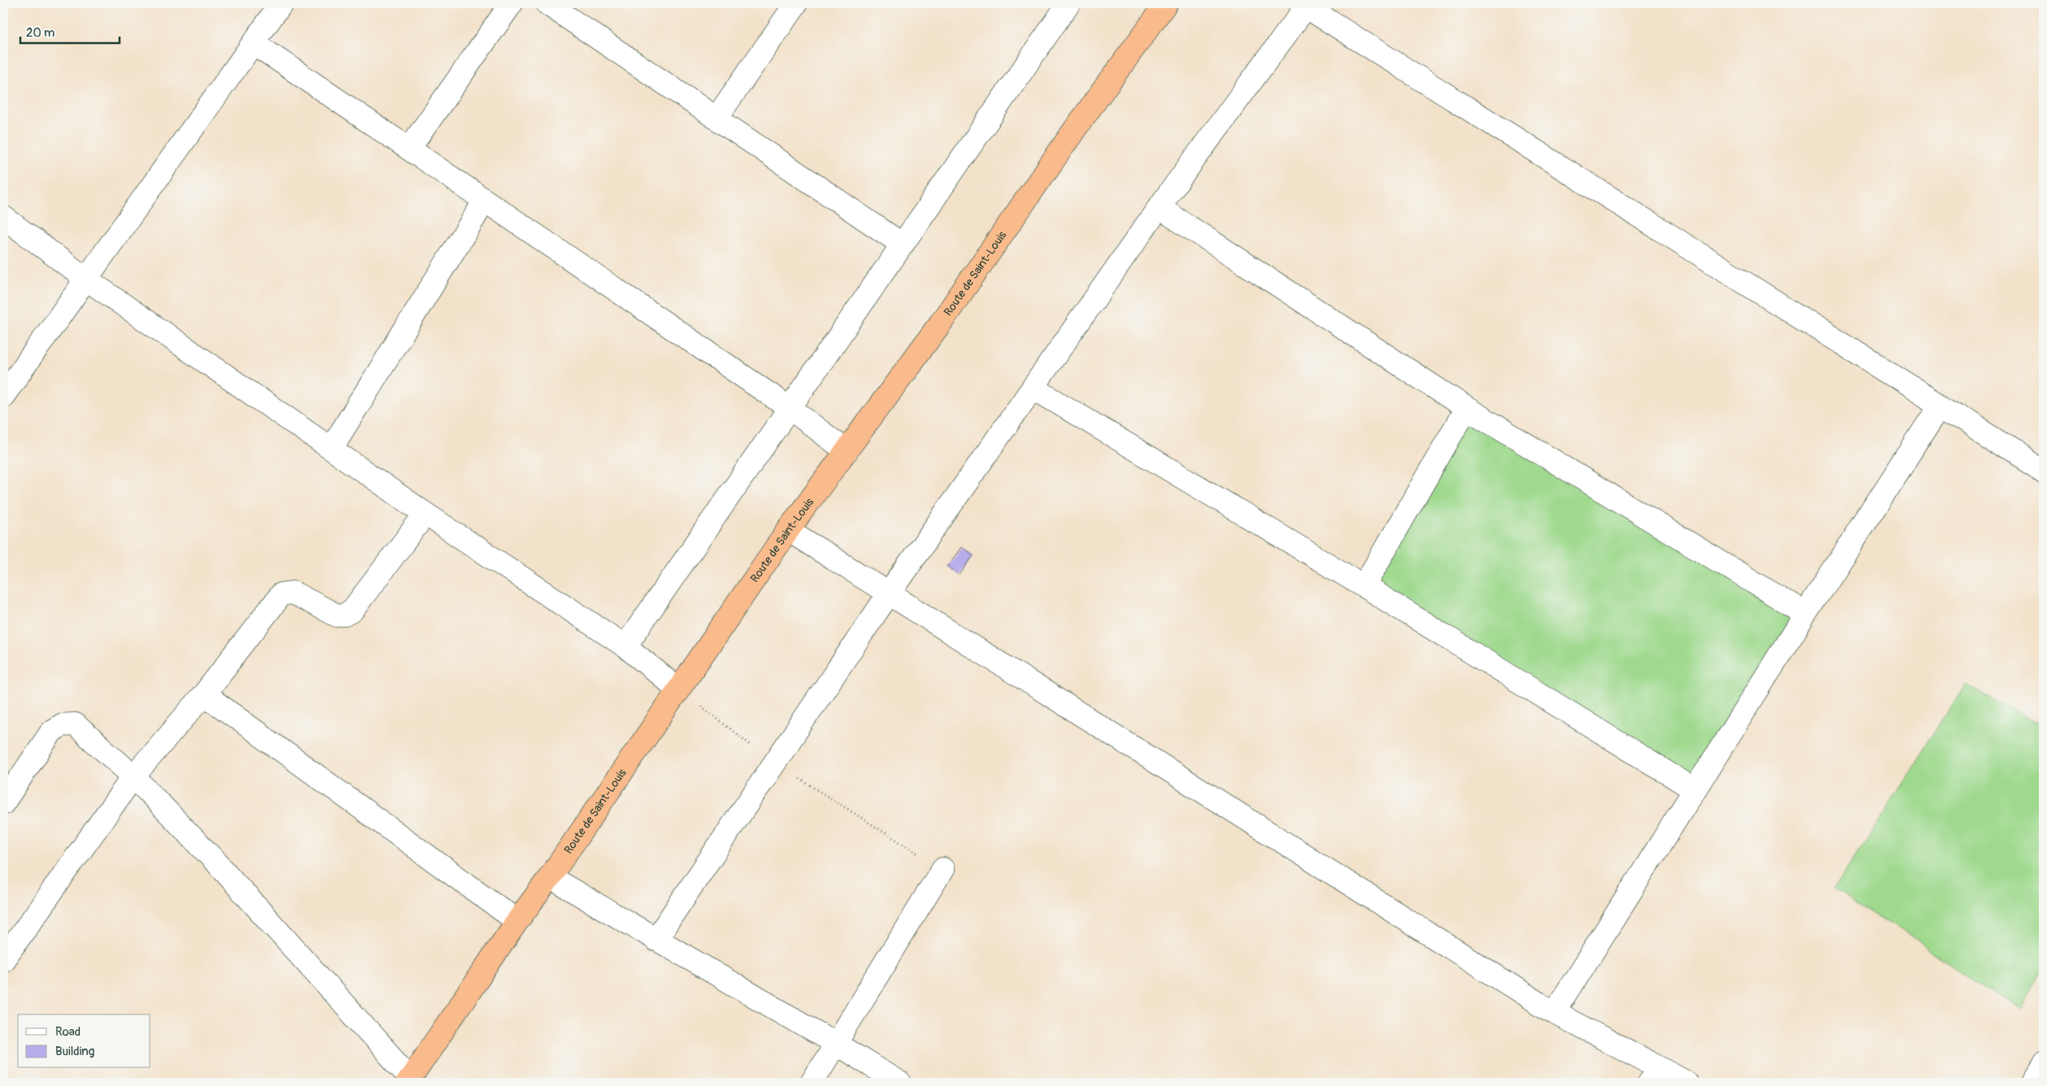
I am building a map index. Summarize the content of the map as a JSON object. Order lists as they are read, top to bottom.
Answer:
{
  "streets": {
    "highway": ["Route de Saint-Louis"]
  },
  "legend": ["Road", "Building"],
  "scale_bar": "20 m"
}
